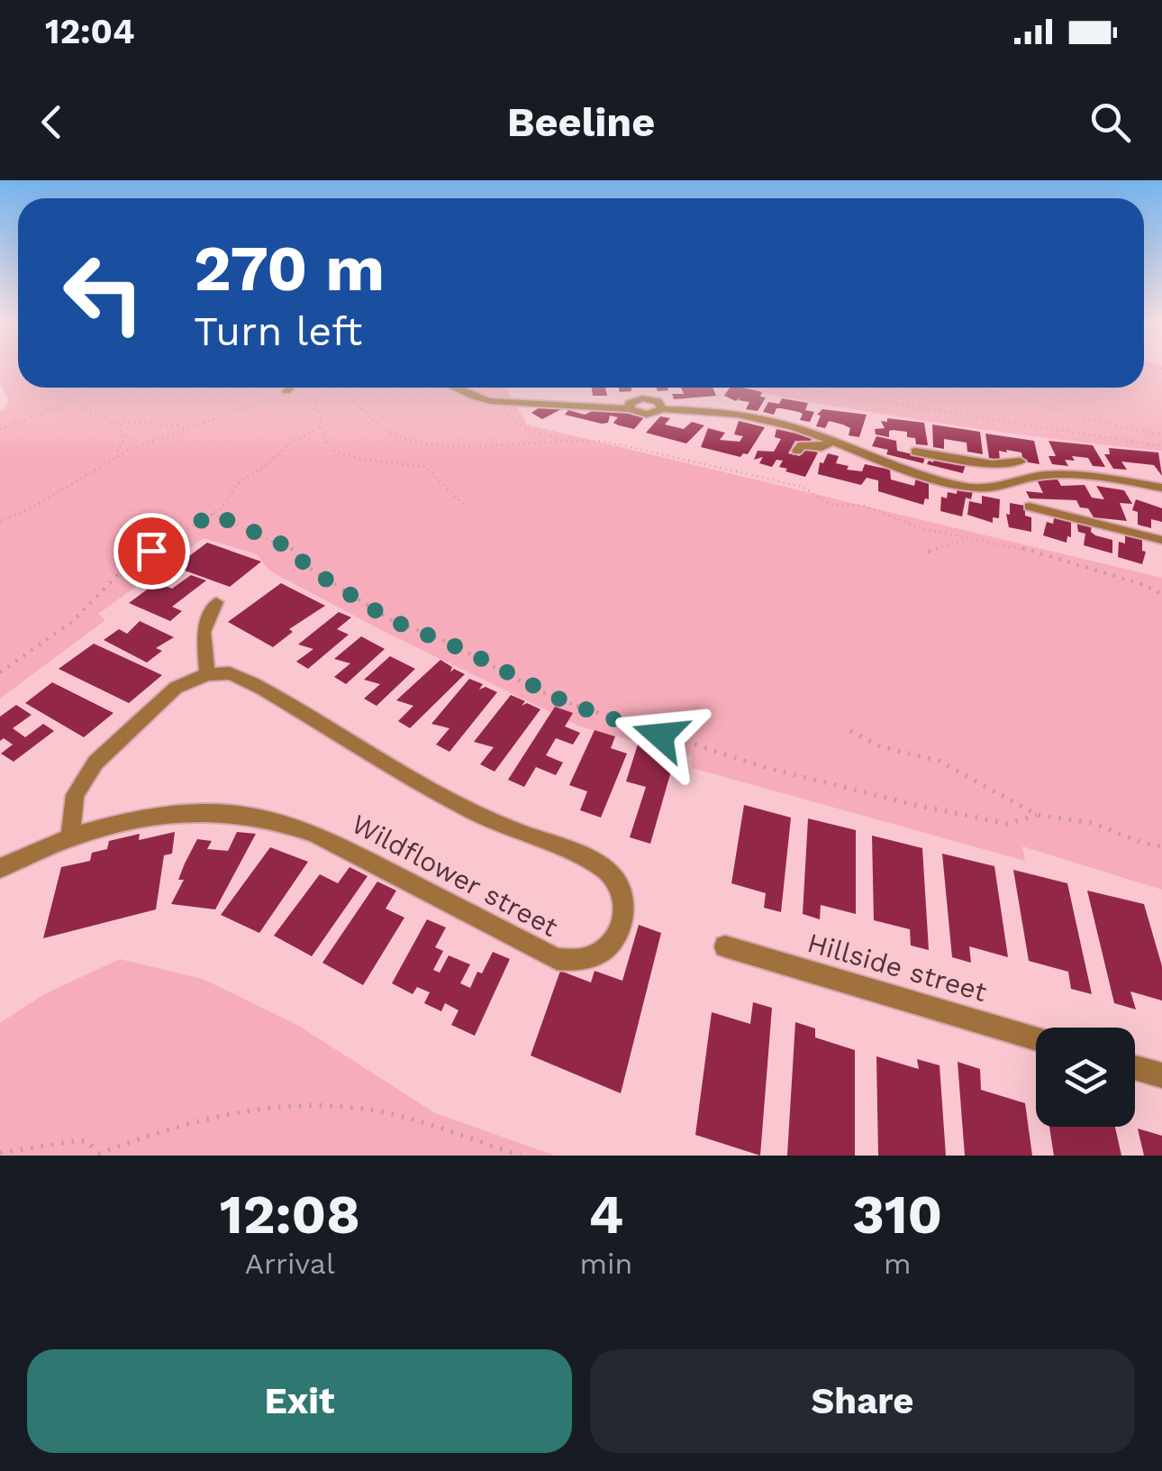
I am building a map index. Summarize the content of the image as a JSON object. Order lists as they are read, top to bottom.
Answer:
{
  "streets": {
    "street": ["Wildflower street", "Hillside street"]
  },
  "page": {
    "status": "12:04",
    "header": "Beeline",
    "turn": ["270 m", "Turn left"],
    "eta": [
      "12:08",
      "Arrival",
      "4",
      "min",
      "310",
      "m"
    ],
    "buttons": ["Exit", "Share"]
  }
}
